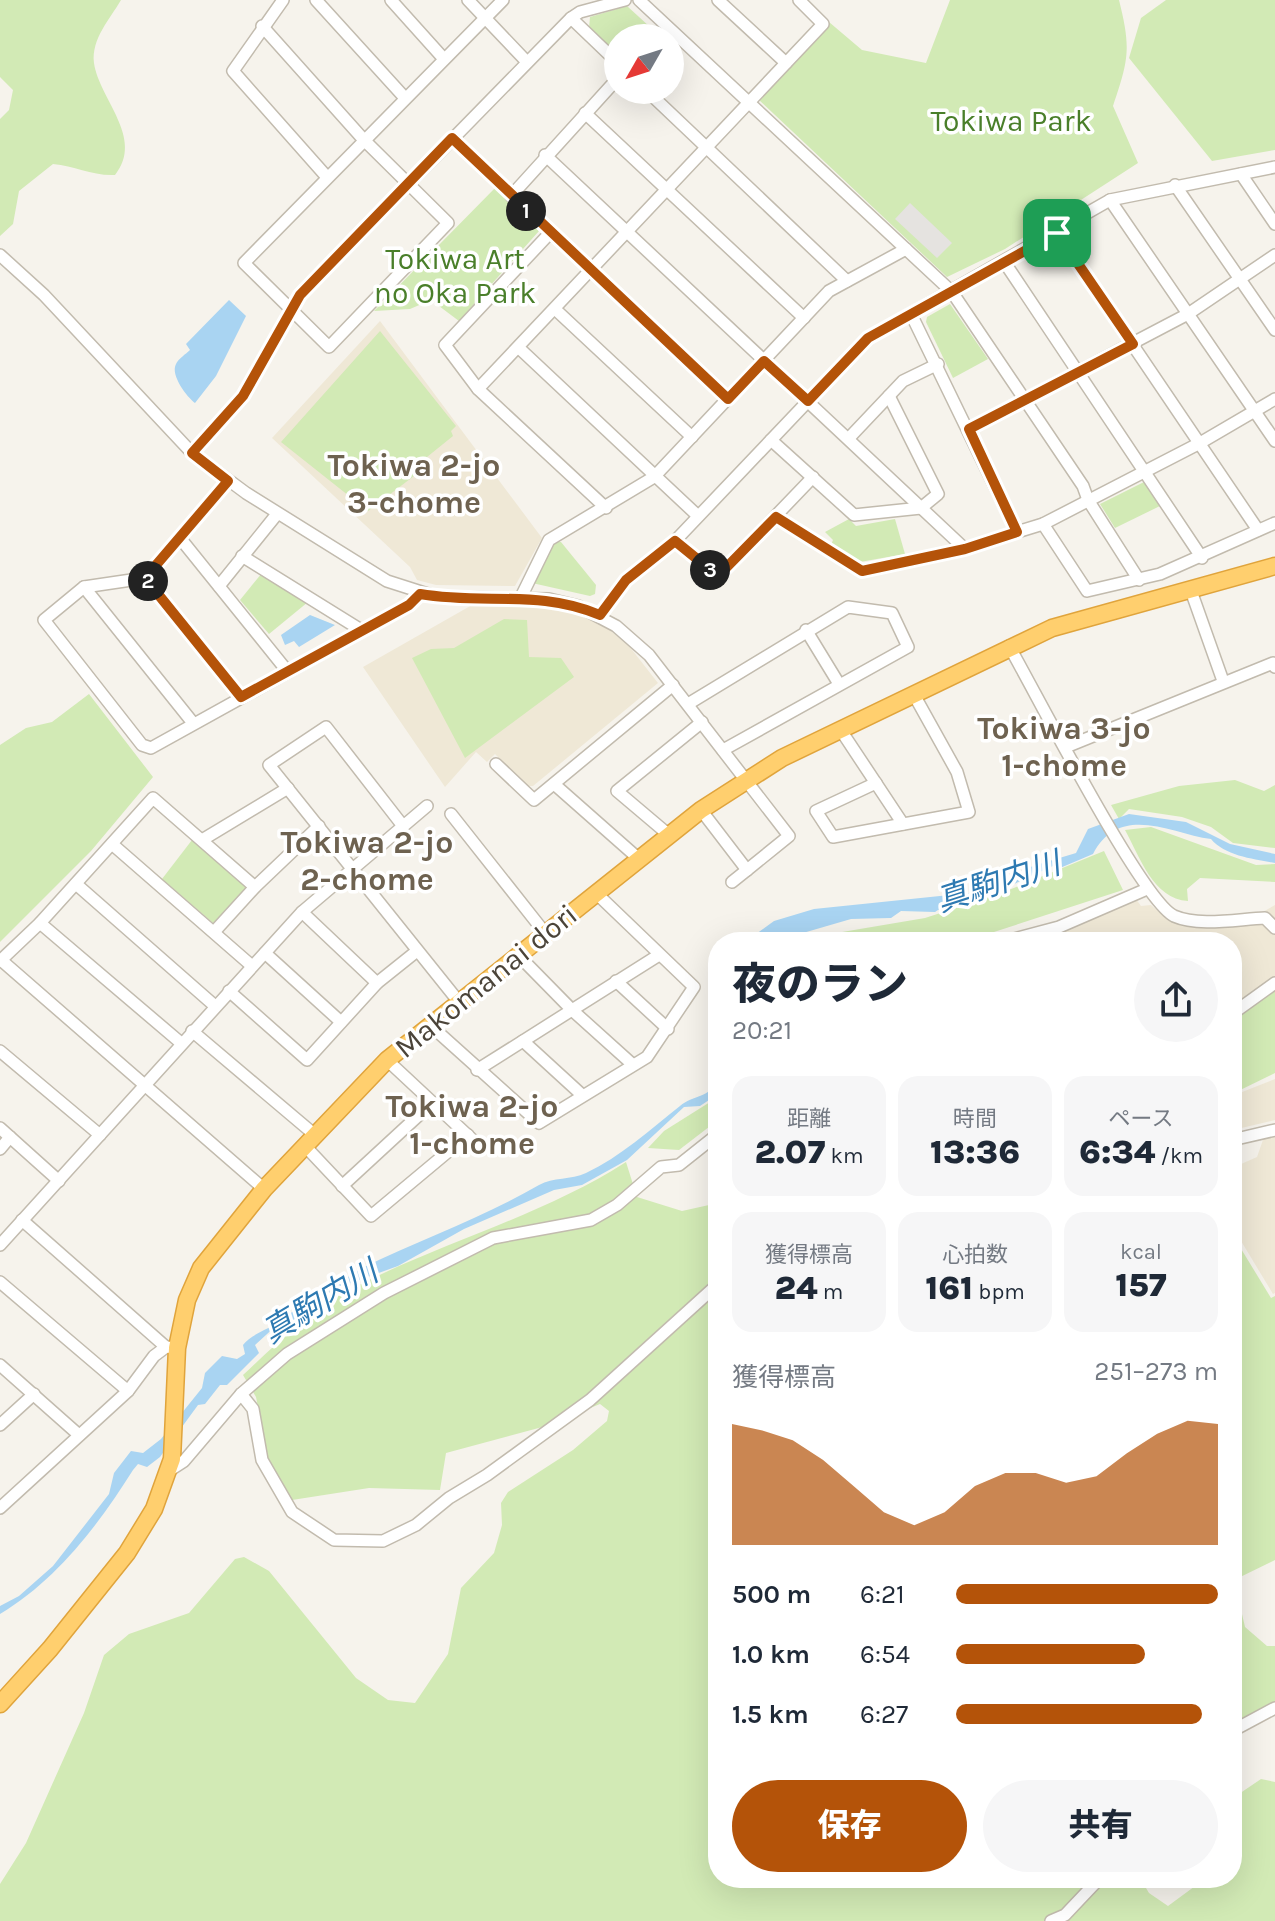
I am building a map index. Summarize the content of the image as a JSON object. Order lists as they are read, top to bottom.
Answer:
{
  "streets": {
    "highway": ["Makomanai dori"]
  },
  "districts": [
    "Tokiwa 2-jo 3-chome",
    "Tokiwa 3-jo 1-chome",
    "Tokiwa 2-jo 2-chome",
    "Tokiwa 2-jo 1-chome"
  ],
  "water": ["真駒内川"],
  "parks": ["Tokiwa Park", "Tokiwa Art no Oka Park"],
  "north": "bottom left",
  "page": {
    "pins": ["1", "3", "2"],
    "heading": ["夜のラン", "20:21"],
    "stats": [
      ["距離", "2.07 km"],
      ["時間", "13:36"],
      ["ペース", "6:34 /km"],
      ["獲得標高", "24 m"],
      ["心拍数", "161 bpm"],
      ["kcal", "157"]
    ],
    "chart": ["獲得標高", "251–273 m"],
    "list": [
      {
        "name": "500 m",
        "note": "6:21"
      },
      {
        "name": "1.0 km",
        "note": "6:54"
      },
      {
        "name": "1.5 km",
        "note": "6:27"
      }
    ],
    "buttons": ["保存", "共有"]
  }
}
